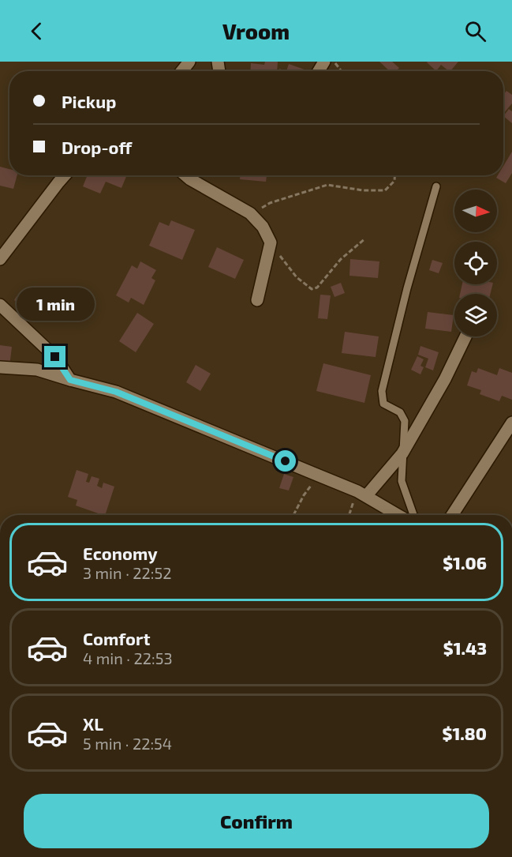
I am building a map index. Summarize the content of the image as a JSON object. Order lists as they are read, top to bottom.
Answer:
{
  "north": "right",
  "page": {
    "header": "Vroom",
    "banner": ["Pickup", "Drop-off"],
    "bubble": "1 min",
    "list": [
      {
        "name": "Economy",
        "note": "3 min · 22:52",
        "value": "$1.06"
      },
      {
        "name": "Comfort",
        "note": "4 min · 22:53",
        "value": "$1.43"
      },
      {
        "name": "XL",
        "note": "5 min · 22:54",
        "value": "$1.80"
      }
    ],
    "buttons": "Confirm"
  }
}
